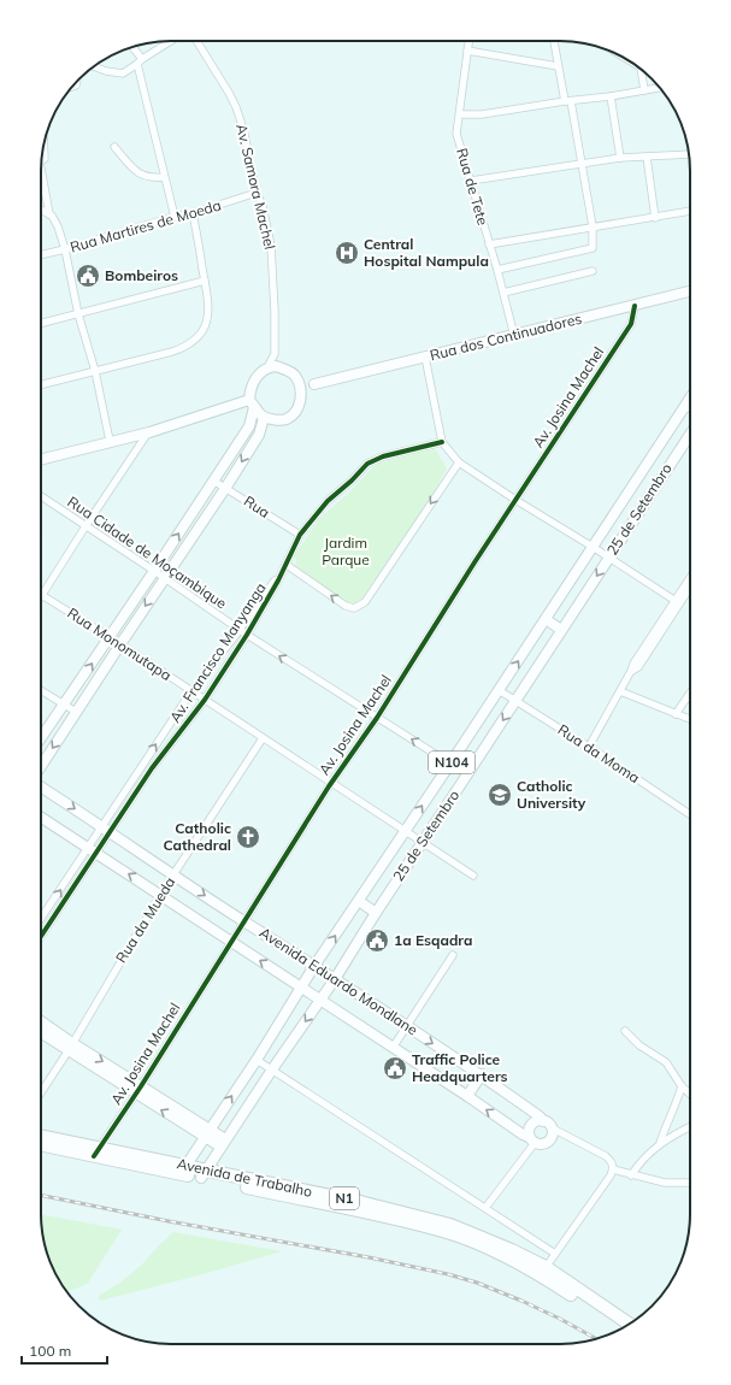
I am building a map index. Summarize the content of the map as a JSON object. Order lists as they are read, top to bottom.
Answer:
{
  "streets": {
    "highway": ["Avenida de Trabalho", "N1"],
    "main road": [
      "Rua dos Continuadores",
      "25 de Setembro",
      "N104",
      "Avenida Eduardo Mondlane"
    ],
    "street": [
      "Av. Samora Machel",
      "Rua de Tete",
      "Rua Martires de Moeda",
      "Av. Josina Machel",
      "Rua",
      "Rua Cidade de Moçambique",
      "Rua Monomutapa",
      "Av. Francisco Manyanga",
      "Rua da Moma",
      "Rua da Mueda"
    ]
  },
  "crossings": [
    ["Av. Samora Machel", "Rua Martires de Moeda"],
    ["Rua de Tete", "Rua dos Continuadores"],
    ["Rua dos Continuadores", "Av. Josina Machel"],
    ["Av. Josina Machel", "Rua Cidade de Moçambique"],
    ["Av. Josina Machel", "Rua Monomutapa"],
    ["Av. Josina Machel", "Avenida Eduardo Mondlane"],
    ["Av. Josina Machel", "Avenida de Trabalho"],
    ["Rua", "Av. Francisco Manyanga"],
    ["25 de Setembro", "Rua Cidade de Moçambique"],
    ["25 de Setembro", "Rua Monomutapa"],
    ["25 de Setembro", "Rua da Moma"],
    ["25 de Setembro", "N104"],
    ["25 de Setembro", "Avenida Eduardo Mondlane"],
    ["25 de Setembro", "Avenida de Trabalho"],
    ["Rua Cidade de Moçambique", "Av. Francisco Manyanga"],
    ["Rua Monomutapa", "Av. Francisco Manyanga"],
    ["Rua Monomutapa", "Rua da Mueda"],
    ["Av. Francisco Manyanga", "Avenida Eduardo Mondlane"],
    ["N104", "Avenida de Trabalho"],
    ["Rua da Mueda", "Avenida Eduardo Mondlane"]
  ],
  "one_way": ["Rua Cidade de Moçambique"],
  "parks": ["Jardim Parque"],
  "places": {
    "hospital": ["Central Hospital Nampula"],
    "public building": ["Bombeiros", "1a Esqadra", "Traffic Police Headquarters"],
    "school or university": ["Catholic University"],
    "church": ["Catholic Cathedral"]
  },
  "scale_bar": "100 m"
}
